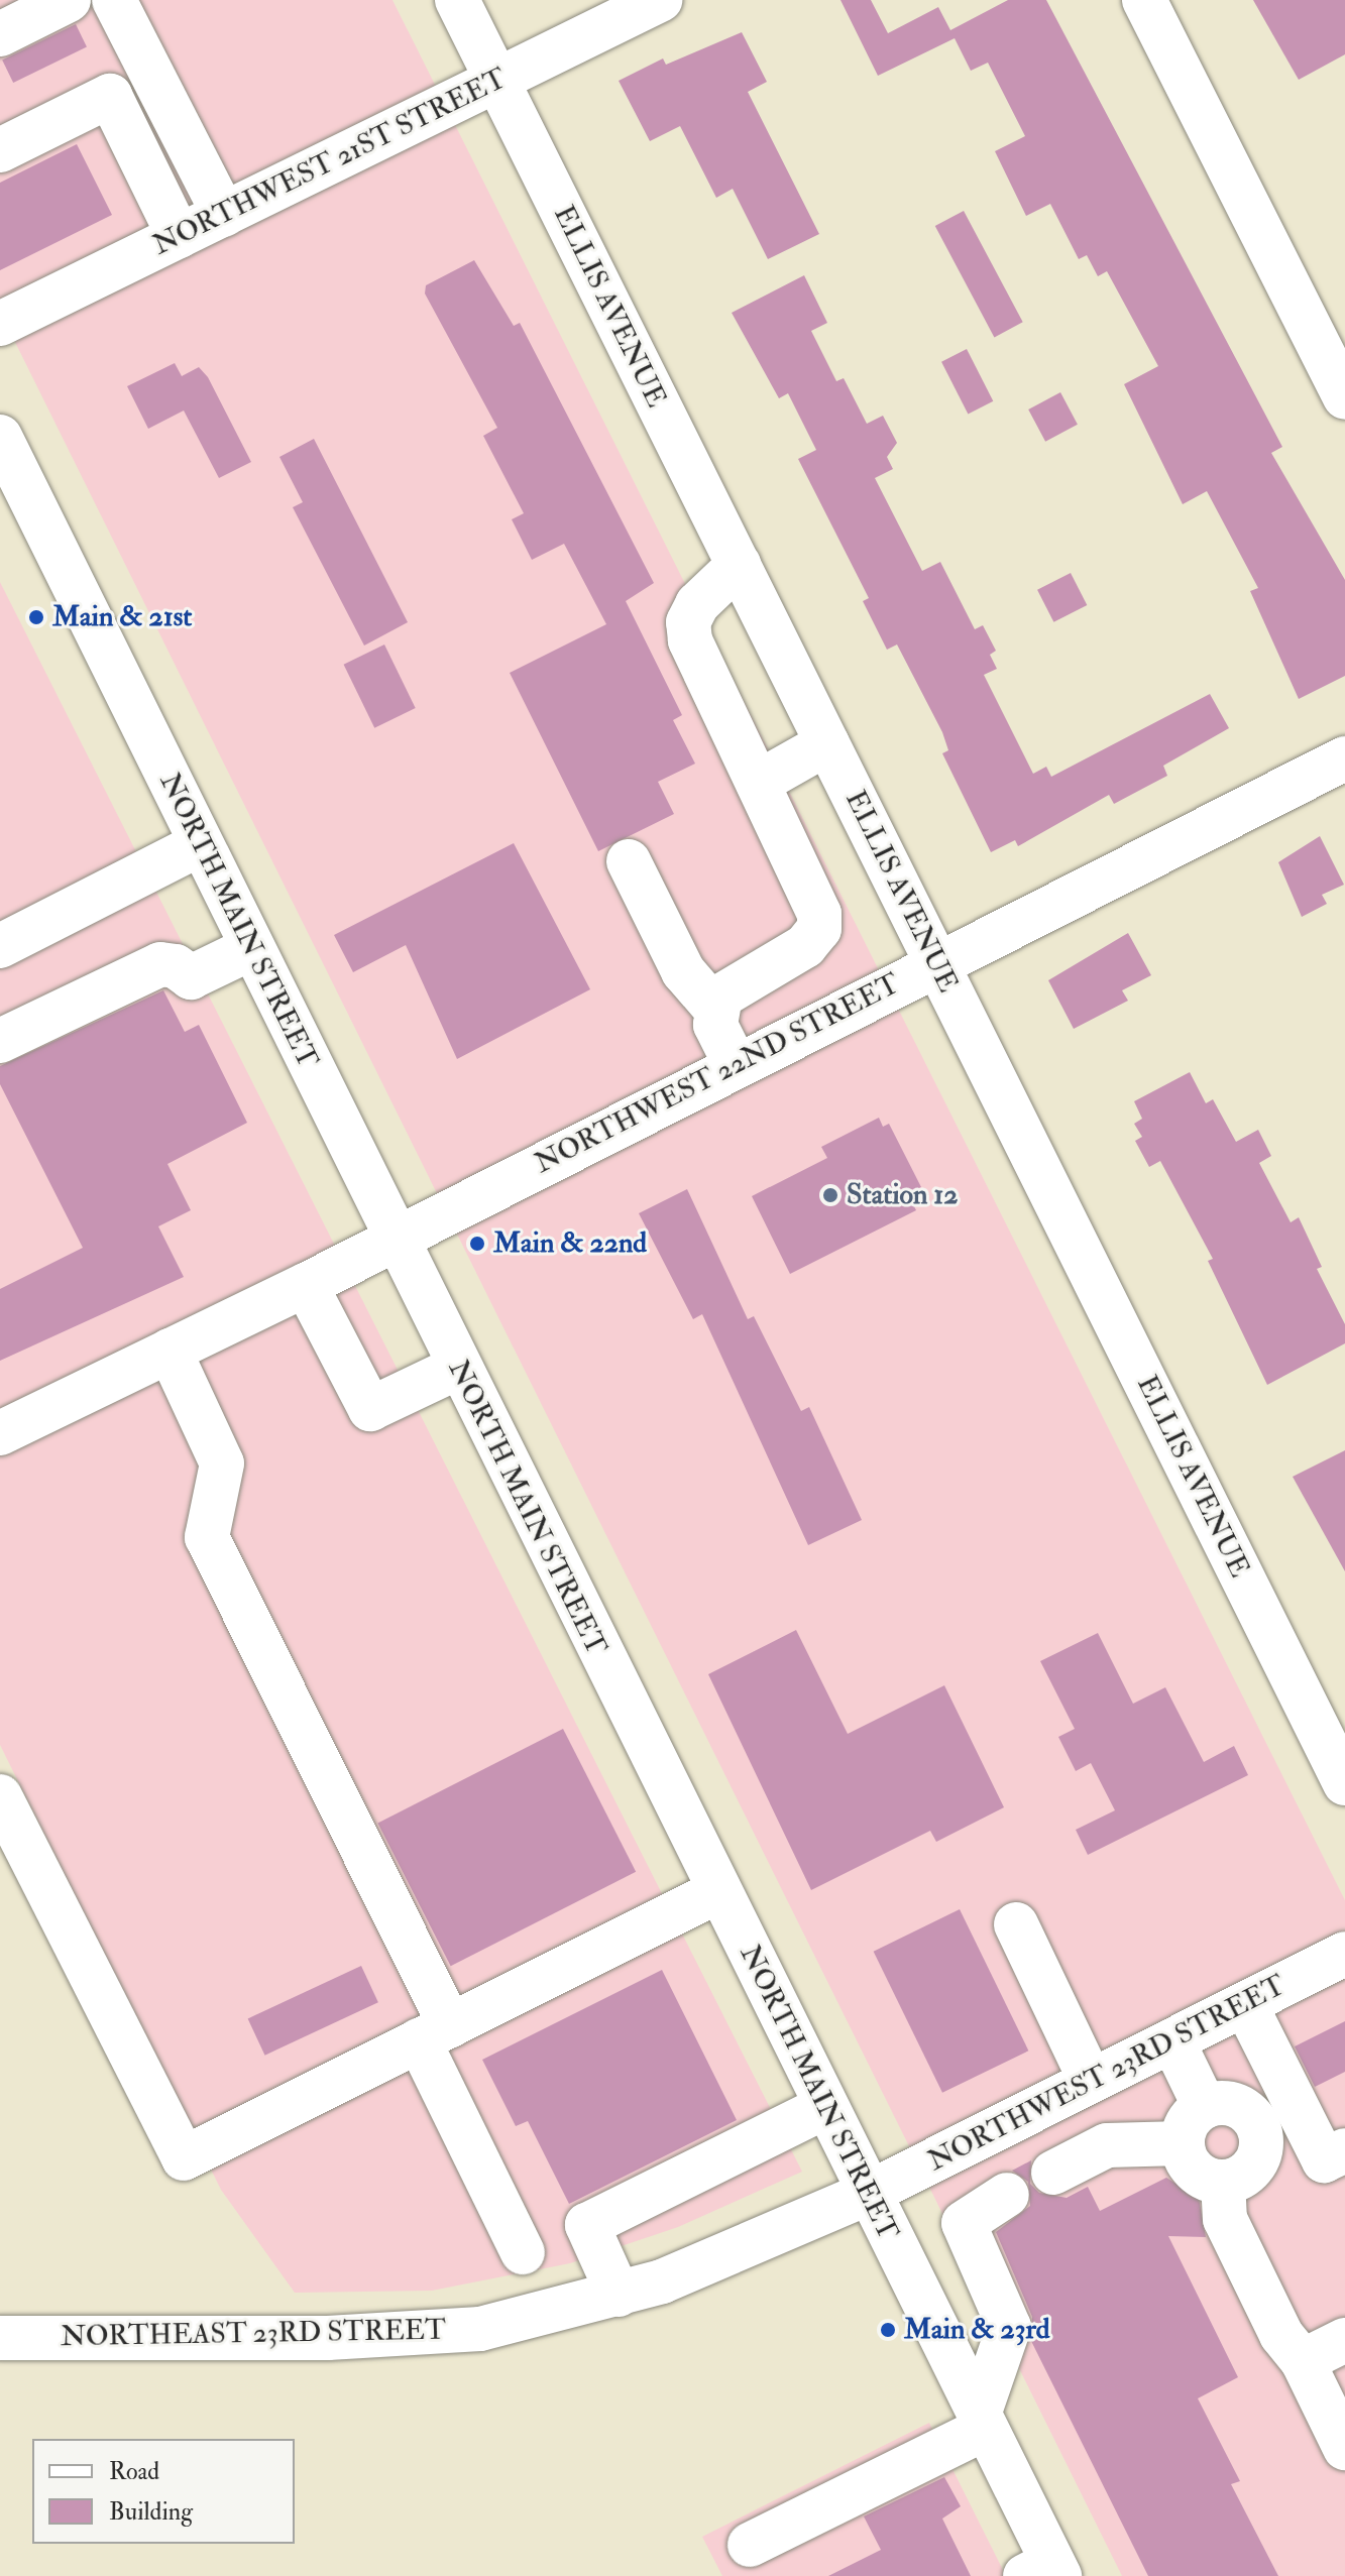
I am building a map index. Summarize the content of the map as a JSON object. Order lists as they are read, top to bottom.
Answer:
{
  "streets": {
    "street": [
      "NORTHWEST 21ST STREET",
      "ELLIS AVENUE",
      "NORTH MAIN STREET",
      "NORTHWEST 22ND STREET",
      "NORTHWEST 23RD STREET",
      "NORTHEAST 23RD STREET"
    ]
  },
  "crossings": [
    ["NORTHWEST 21ST STREET", "ELLIS AVENUE"],
    ["ELLIS AVENUE", "NORTHWEST 22ND STREET"],
    ["NORTH MAIN STREET", "NORTHWEST 22ND STREET"],
    ["NORTH MAIN STREET", "NORTHWEST 23RD STREET"],
    ["NORTH MAIN STREET", "NORTHEAST 23RD STREET"],
    ["NORTHWEST 23RD STREET", "NORTHEAST 23RD STREET"]
  ],
  "places": [
    "Main & 21st",
    "Station 12",
    "Main & 22nd",
    "Main & 23rd"
  ],
  "legend": ["Road", "Building"]
}
